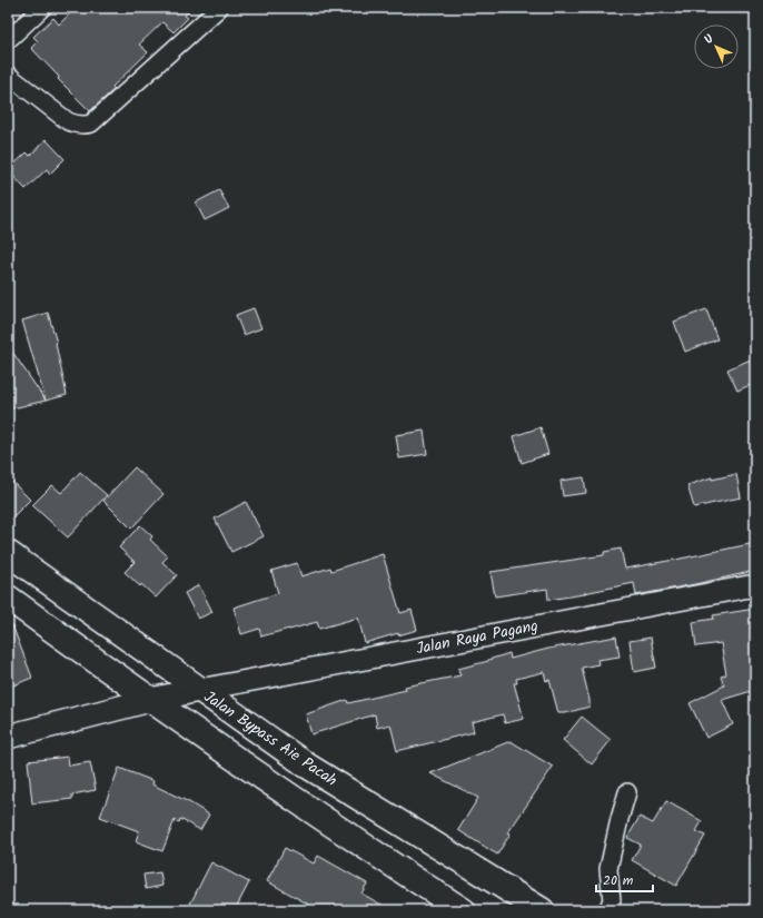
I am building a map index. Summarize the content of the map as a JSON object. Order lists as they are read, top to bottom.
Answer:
{
  "streets": {
    "highway": ["Jalan Bypass Aie Pacah"],
    "street": ["Jalan Raya Pagang"]
  },
  "crossings": [
    ["Jalan Raya Pagang", "Jalan Bypass Aie Pacah"]
  ],
  "scale_bar": "20 m",
  "north": "top left"
}
